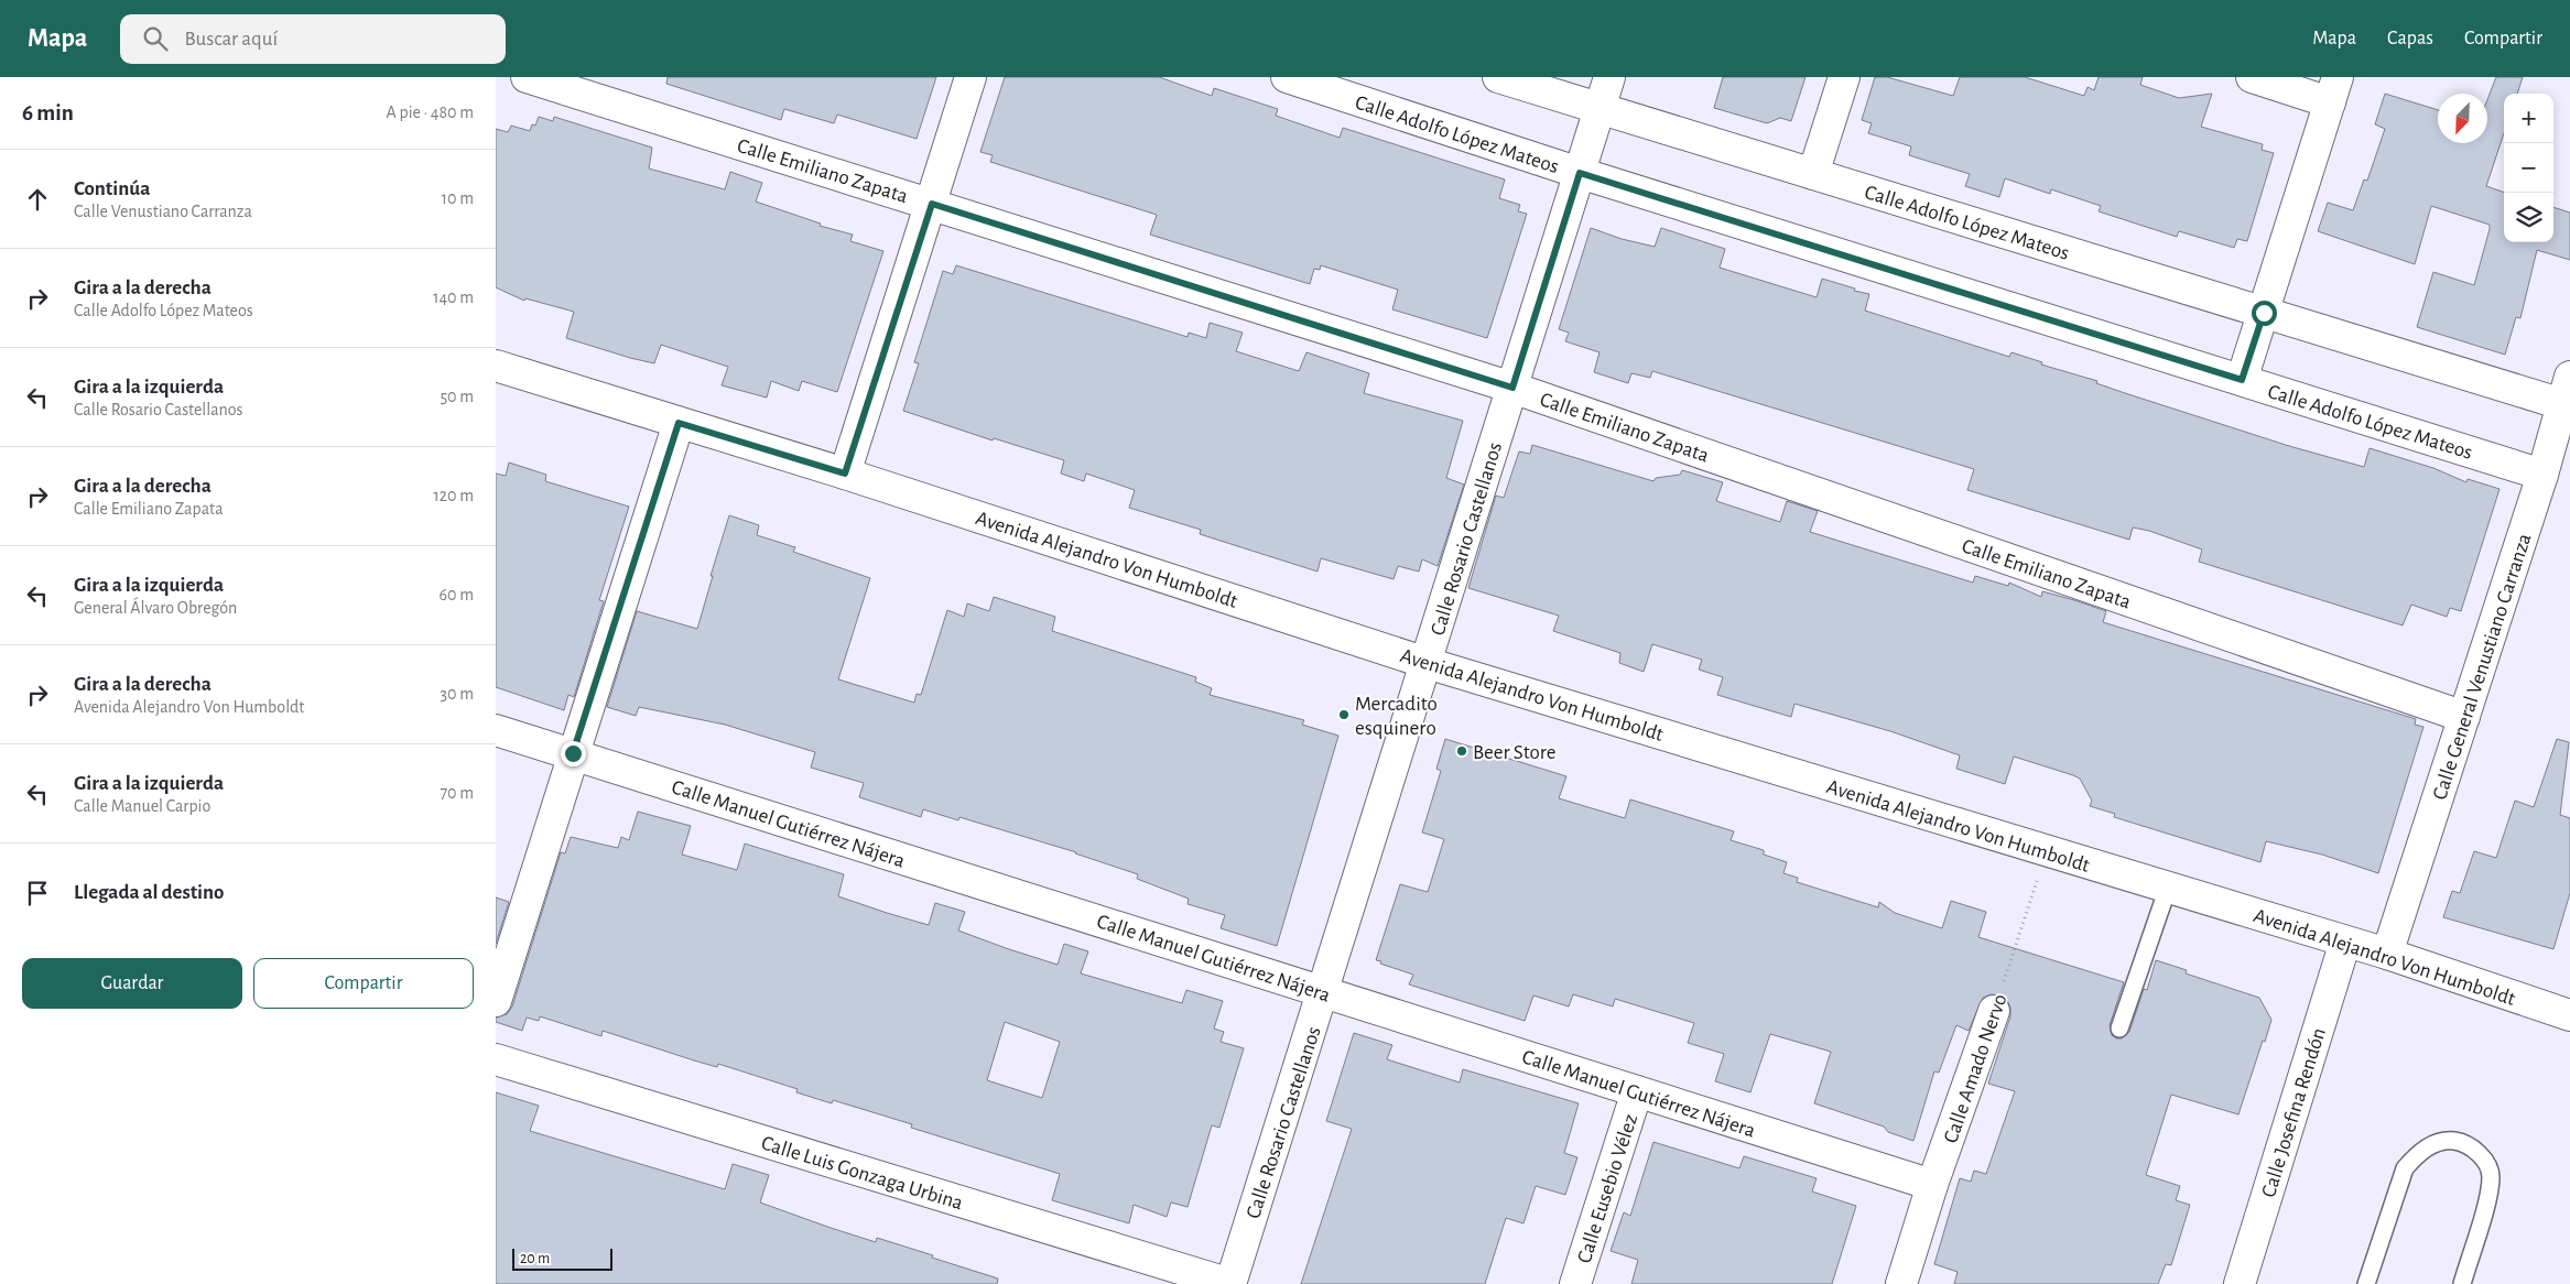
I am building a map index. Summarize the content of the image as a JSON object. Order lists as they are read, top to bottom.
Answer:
{
  "streets": {
    "street": [
      "Calle Adolfo López Mateos",
      "Calle Emiliano Zapata",
      "Calle Rosario Castellanos",
      "Avenida Alejandro Von Humboldt",
      "Calle General Venustiano Carranza",
      "Calle Manuel Gutiérrez Nájera",
      "Calle Amado Nervo",
      "Calle Josefina Rendón",
      "Calle Luis Gonzaga Urbina",
      "Calle Eusebio Vélez"
    ]
  },
  "crossings": [
    ["Calle Adolfo López Mateos", "Calle Rosario Castellanos"],
    ["Calle Adolfo López Mateos", "Calle General Venustiano Carranza"],
    ["Calle Emiliano Zapata", "Calle Rosario Castellanos"],
    ["Calle Emiliano Zapata", "Calle General Venustiano Carranza"],
    ["Calle Rosario Castellanos", "Avenida Alejandro Von Humboldt"],
    ["Calle Rosario Castellanos", "Calle Manuel Gutiérrez Nájera"],
    ["Calle Rosario Castellanos", "Calle Luis Gonzaga Urbina"],
    ["Avenida Alejandro Von Humboldt", "Calle General Venustiano Carranza"],
    ["Avenida Alejandro Von Humboldt", "Calle Amado Nervo"],
    ["Avenida Alejandro Von Humboldt", "Calle Josefina Rendón"],
    ["Calle Manuel Gutiérrez Nájera", "Calle Amado Nervo"],
    ["Calle Manuel Gutiérrez Nájera", "Calle Eusebio Vélez"]
  ],
  "places": ["Mercadito esquinero", "Beer Store"],
  "scale_bar": "20 m",
  "north": "bottom left",
  "page": {
    "header": "Mapa",
    "search": "Buscar aquí",
    "nav": ["Mapa", "Capas", "Compartir"],
    "heading": ["6 min", "A pie · 480 m"],
    "map_buttons": ["+", "−"],
    "list": [
      ["Continúa", "Calle Venustiano Carranza", "10 m"],
      ["Gira a la derecha", "Calle Adolfo López Mateos", "140 m"],
      ["Gira a la izquierda", "Calle Rosario Castellanos", "50 m"],
      ["Gira a la derecha", "Calle Emiliano Zapata", "120 m"],
      ["Gira a la izquierda", "General Álvaro Obregón", "60 m"],
      ["Gira a la derecha", "Avenida Alejandro Von Humboldt", "30 m"],
      ["Gira a la izquierda", "Calle Manuel Carpio", "70 m"],
      "Llegada al destino"
    ],
    "buttons": ["Guardar", "Compartir"],
    "scale": "20 m"
  }
}
